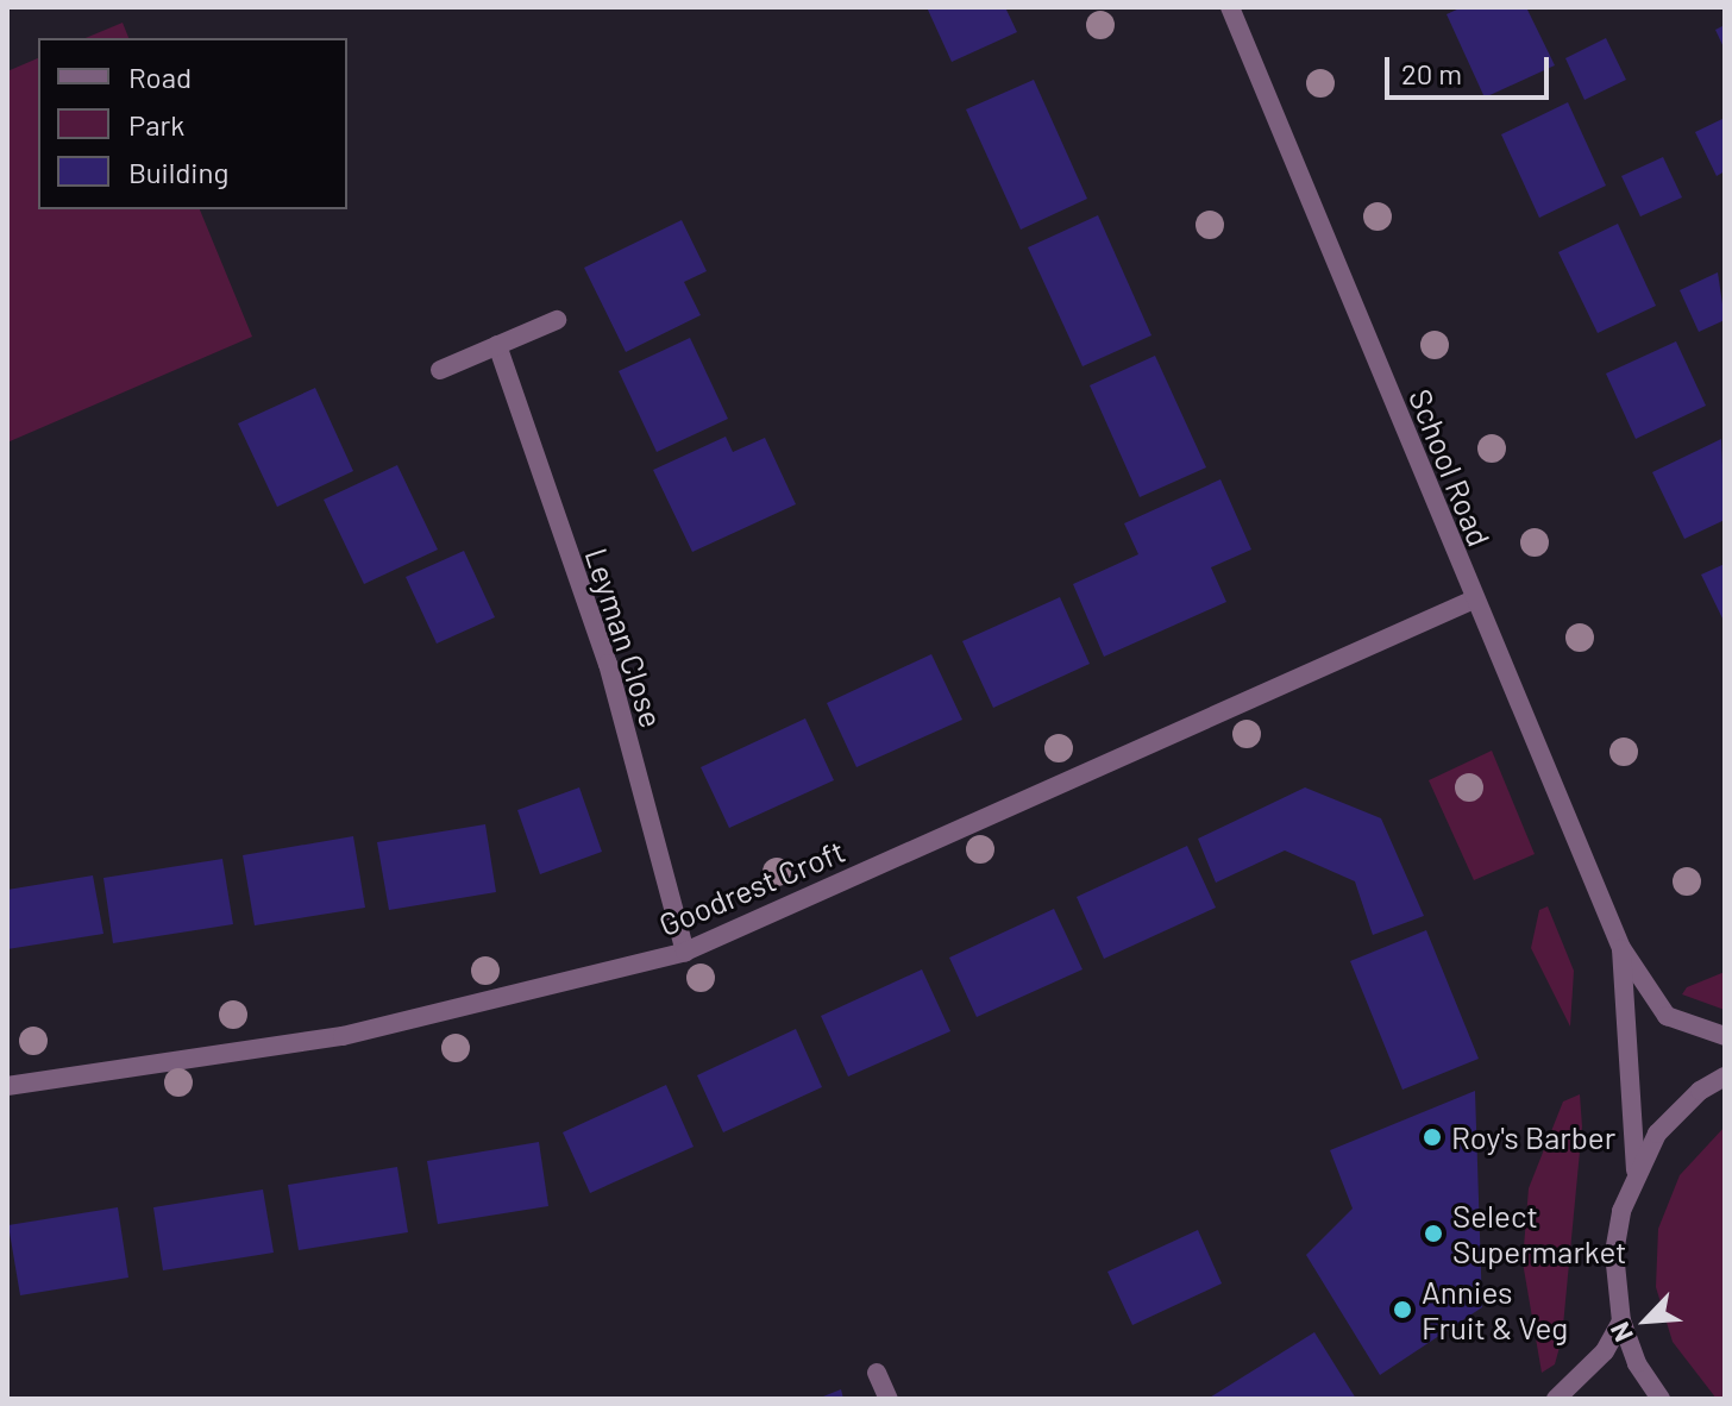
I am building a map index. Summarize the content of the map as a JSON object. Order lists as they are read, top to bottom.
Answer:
{
  "streets": {
    "street": ["School Road", "Leyman Close", "Goodrest Croft"]
  },
  "crossings": [
    ["School Road", "Goodrest Croft"],
    ["Leyman Close", "Goodrest Croft"]
  ],
  "places": ["Roy's Barber", "Select Supermarket", "Annies Fruit & Veg"],
  "legend": ["Road", "Park", "Building"],
  "scale_bar": "20 m",
  "north": "bottom left"
}
